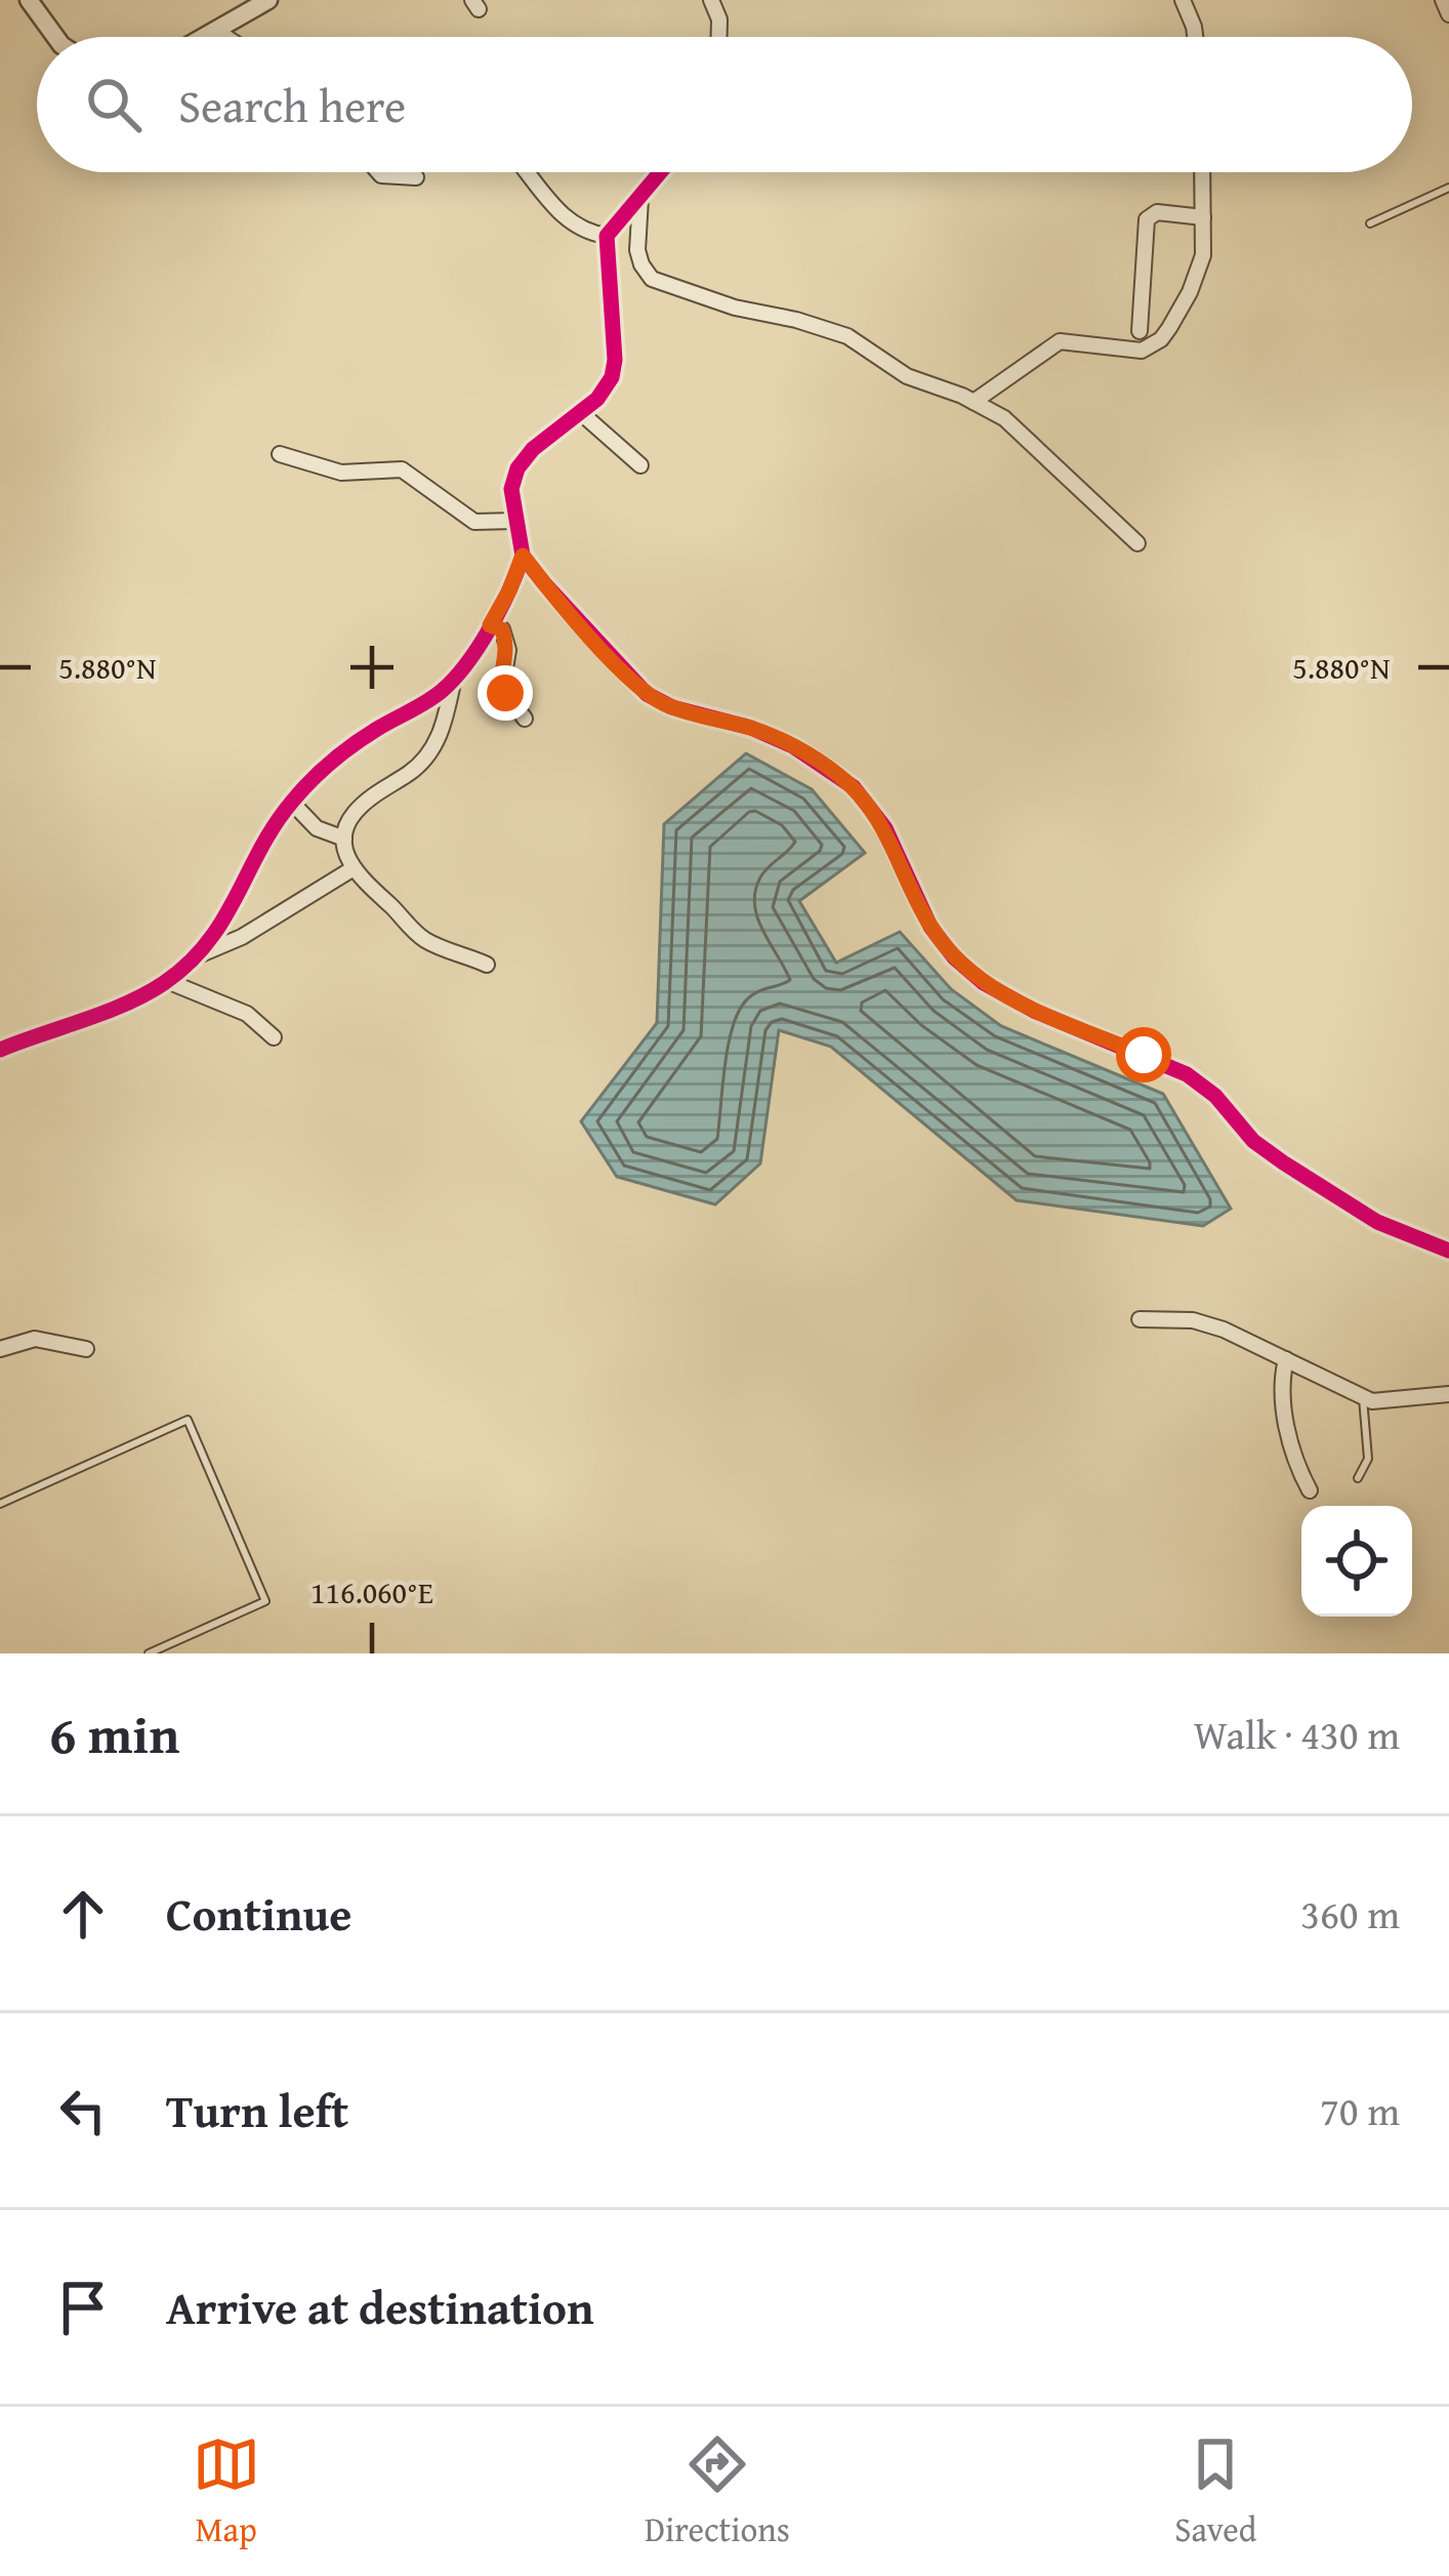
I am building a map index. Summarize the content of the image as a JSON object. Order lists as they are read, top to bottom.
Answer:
{
  "page": {
    "search": "Search here",
    "heading": ["6 min", "Walk · 430 m"],
    "list": [
      ["Continue", "360 m"],
      ["Turn left", "70 m"],
      "Arrive at destination"
    ],
    "nav": ["Map", "Directions", "Saved"]
  },
  "coordinates": ["5.880°N", "116.060°E"]
}
